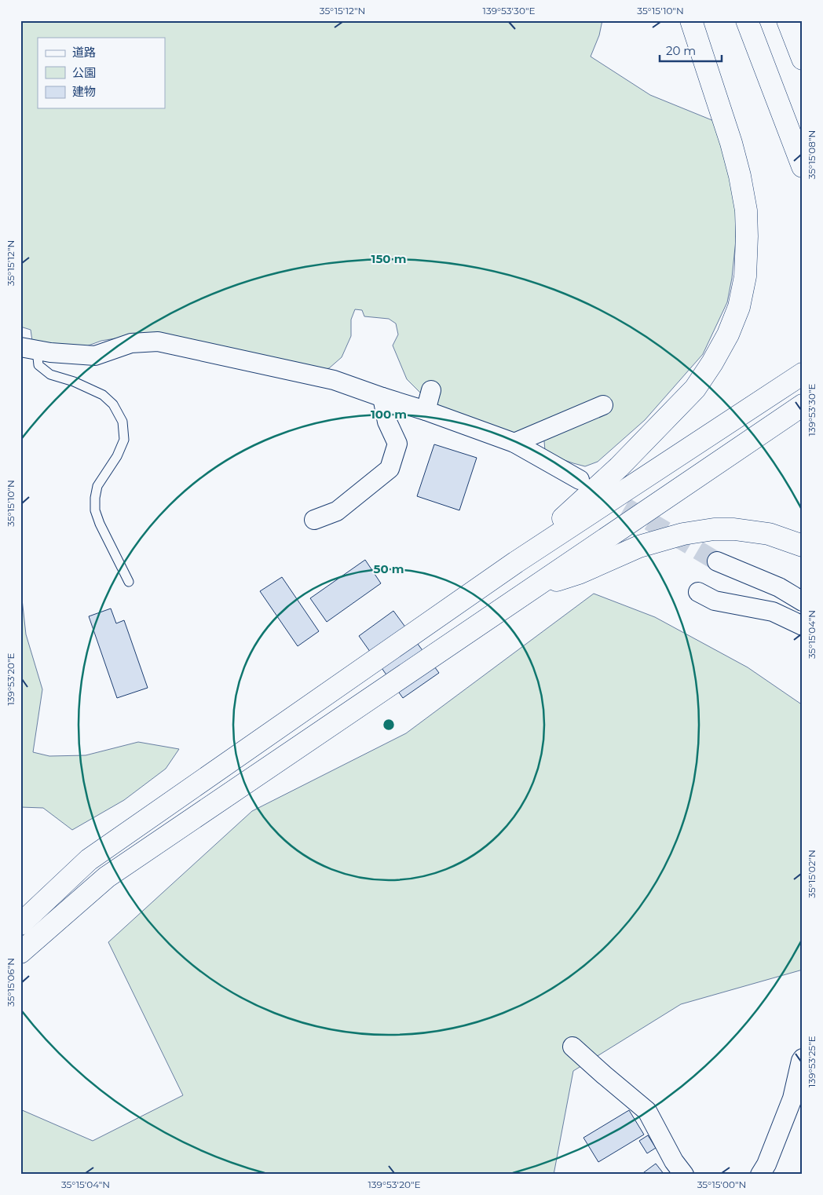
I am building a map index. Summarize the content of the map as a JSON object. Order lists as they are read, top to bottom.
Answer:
{
  "legend": ["道路", "公園", "建物"],
  "scale_bar": "20 m",
  "coordinates": [
    "35°15'12\"N",
    "139°53'30\"E",
    "35°15'10\"N",
    "35°15'08\"N",
    "35°15'04\"N",
    "139°53'20\"E",
    "35°15'02\"N",
    "35°15'06\"N",
    "139°53'25\"E",
    "35°15'00\"N"
  ],
  "rings": ["150 m", "100 m", "50 m"]
}
